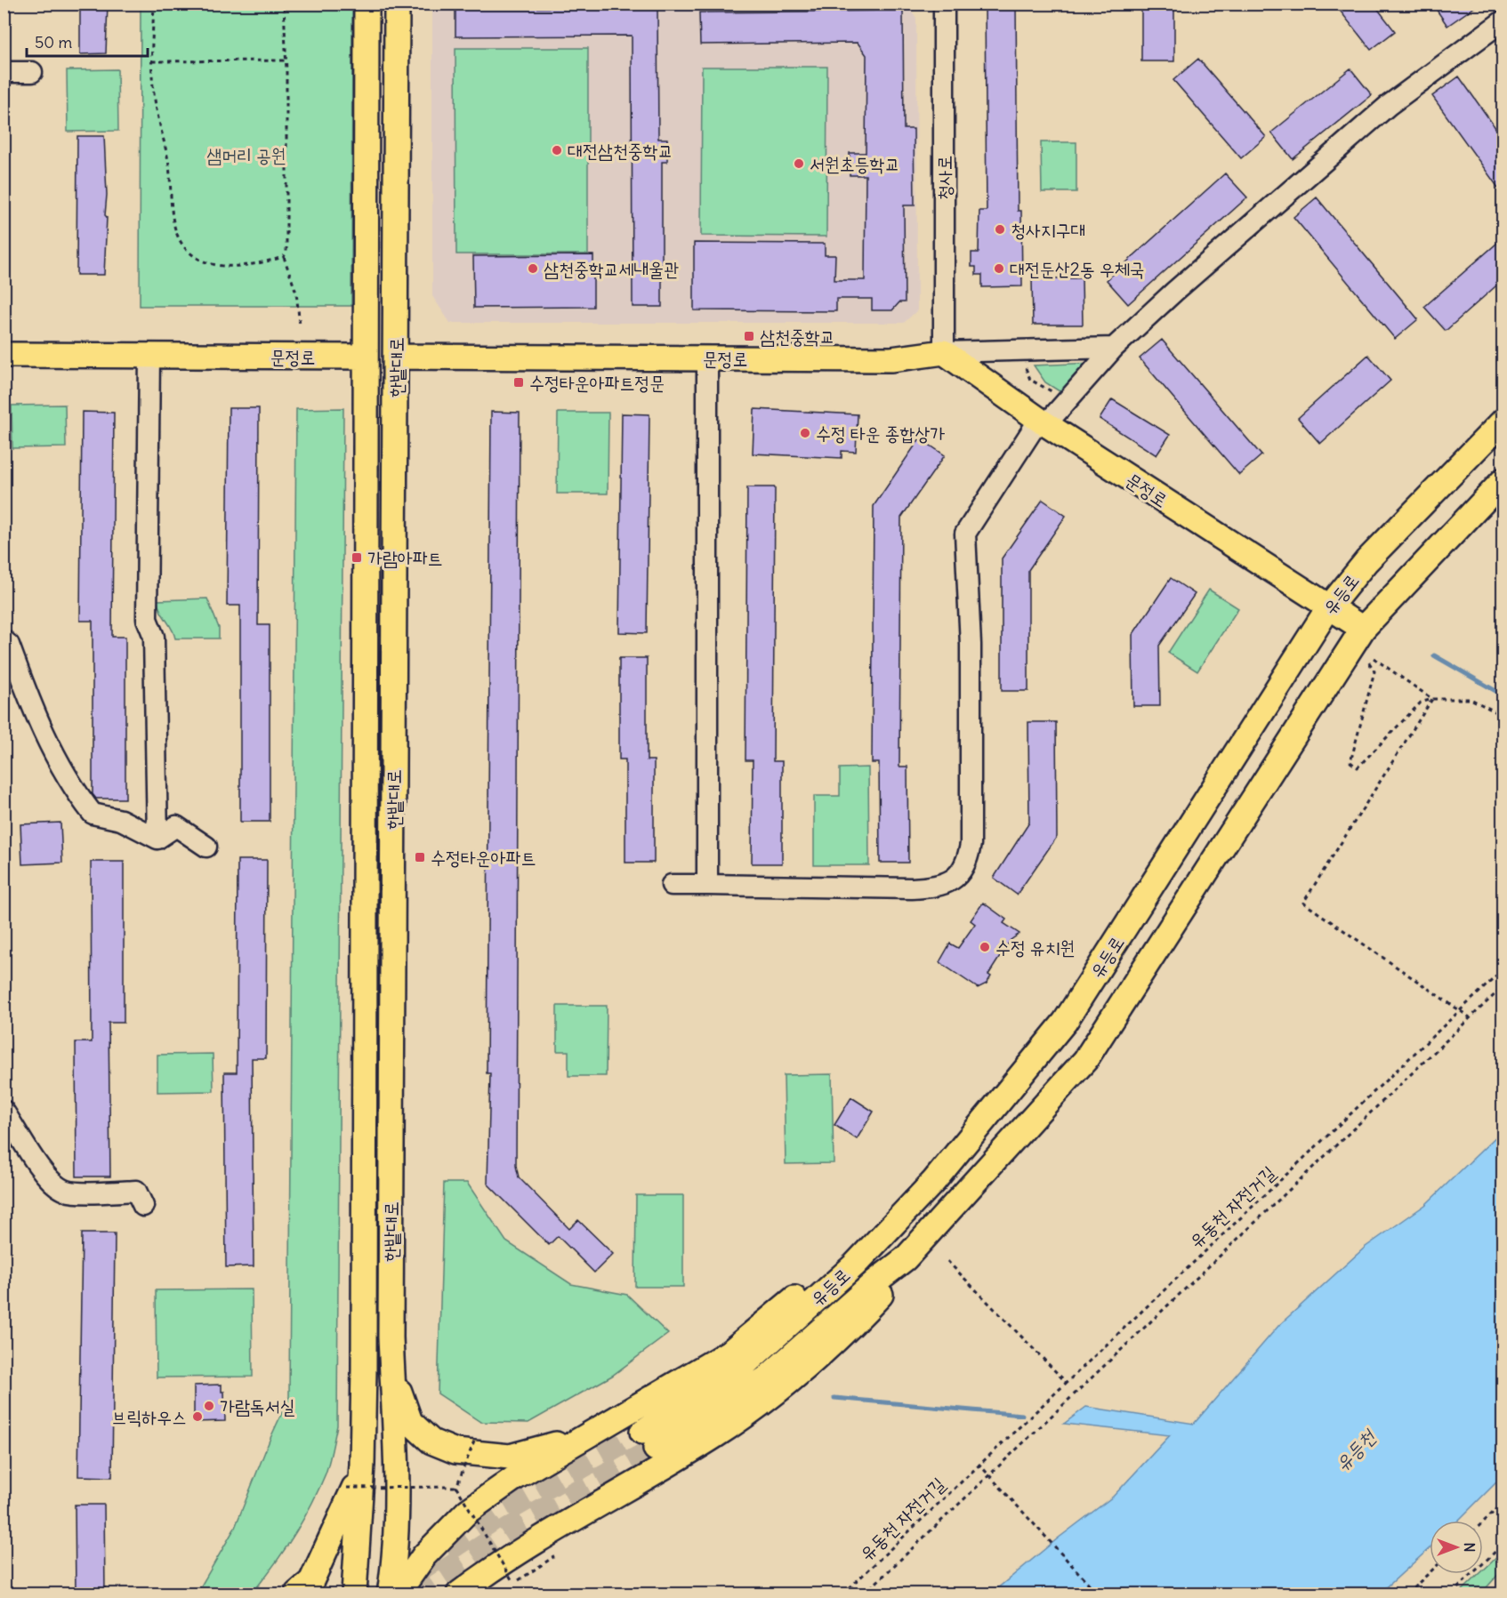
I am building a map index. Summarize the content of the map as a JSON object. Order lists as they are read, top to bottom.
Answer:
{
  "streets": {
    "main road": ["문정로", "한밭대로", "유등로"],
    "street": ["청사로"],
    "path": ["유동천 자전거길"]
  },
  "crossings": [
    ["청사로", "문정로"],
    ["문정로", "한밭대로"],
    ["문정로", "유등로"]
  ],
  "water": ["유등천"],
  "parks": ["샘머리 공원"],
  "places": {
    "other": [
      "대전삼천중학교",
      "서원초등학교",
      "청사지구대",
      "삼천중학교세내울관",
      "대전둔산2동 우체국",
      "수정 타운 종합상가",
      "수정 유치원",
      "가람독서실",
      "브릭하우스"
    ],
    "transit": [
      "삼천중학교",
      "수정타운아파트정문",
      "가람아파트",
      "수정타운아파트"
    ]
  },
  "scale_bar": "50 m",
  "north": "right"
}
